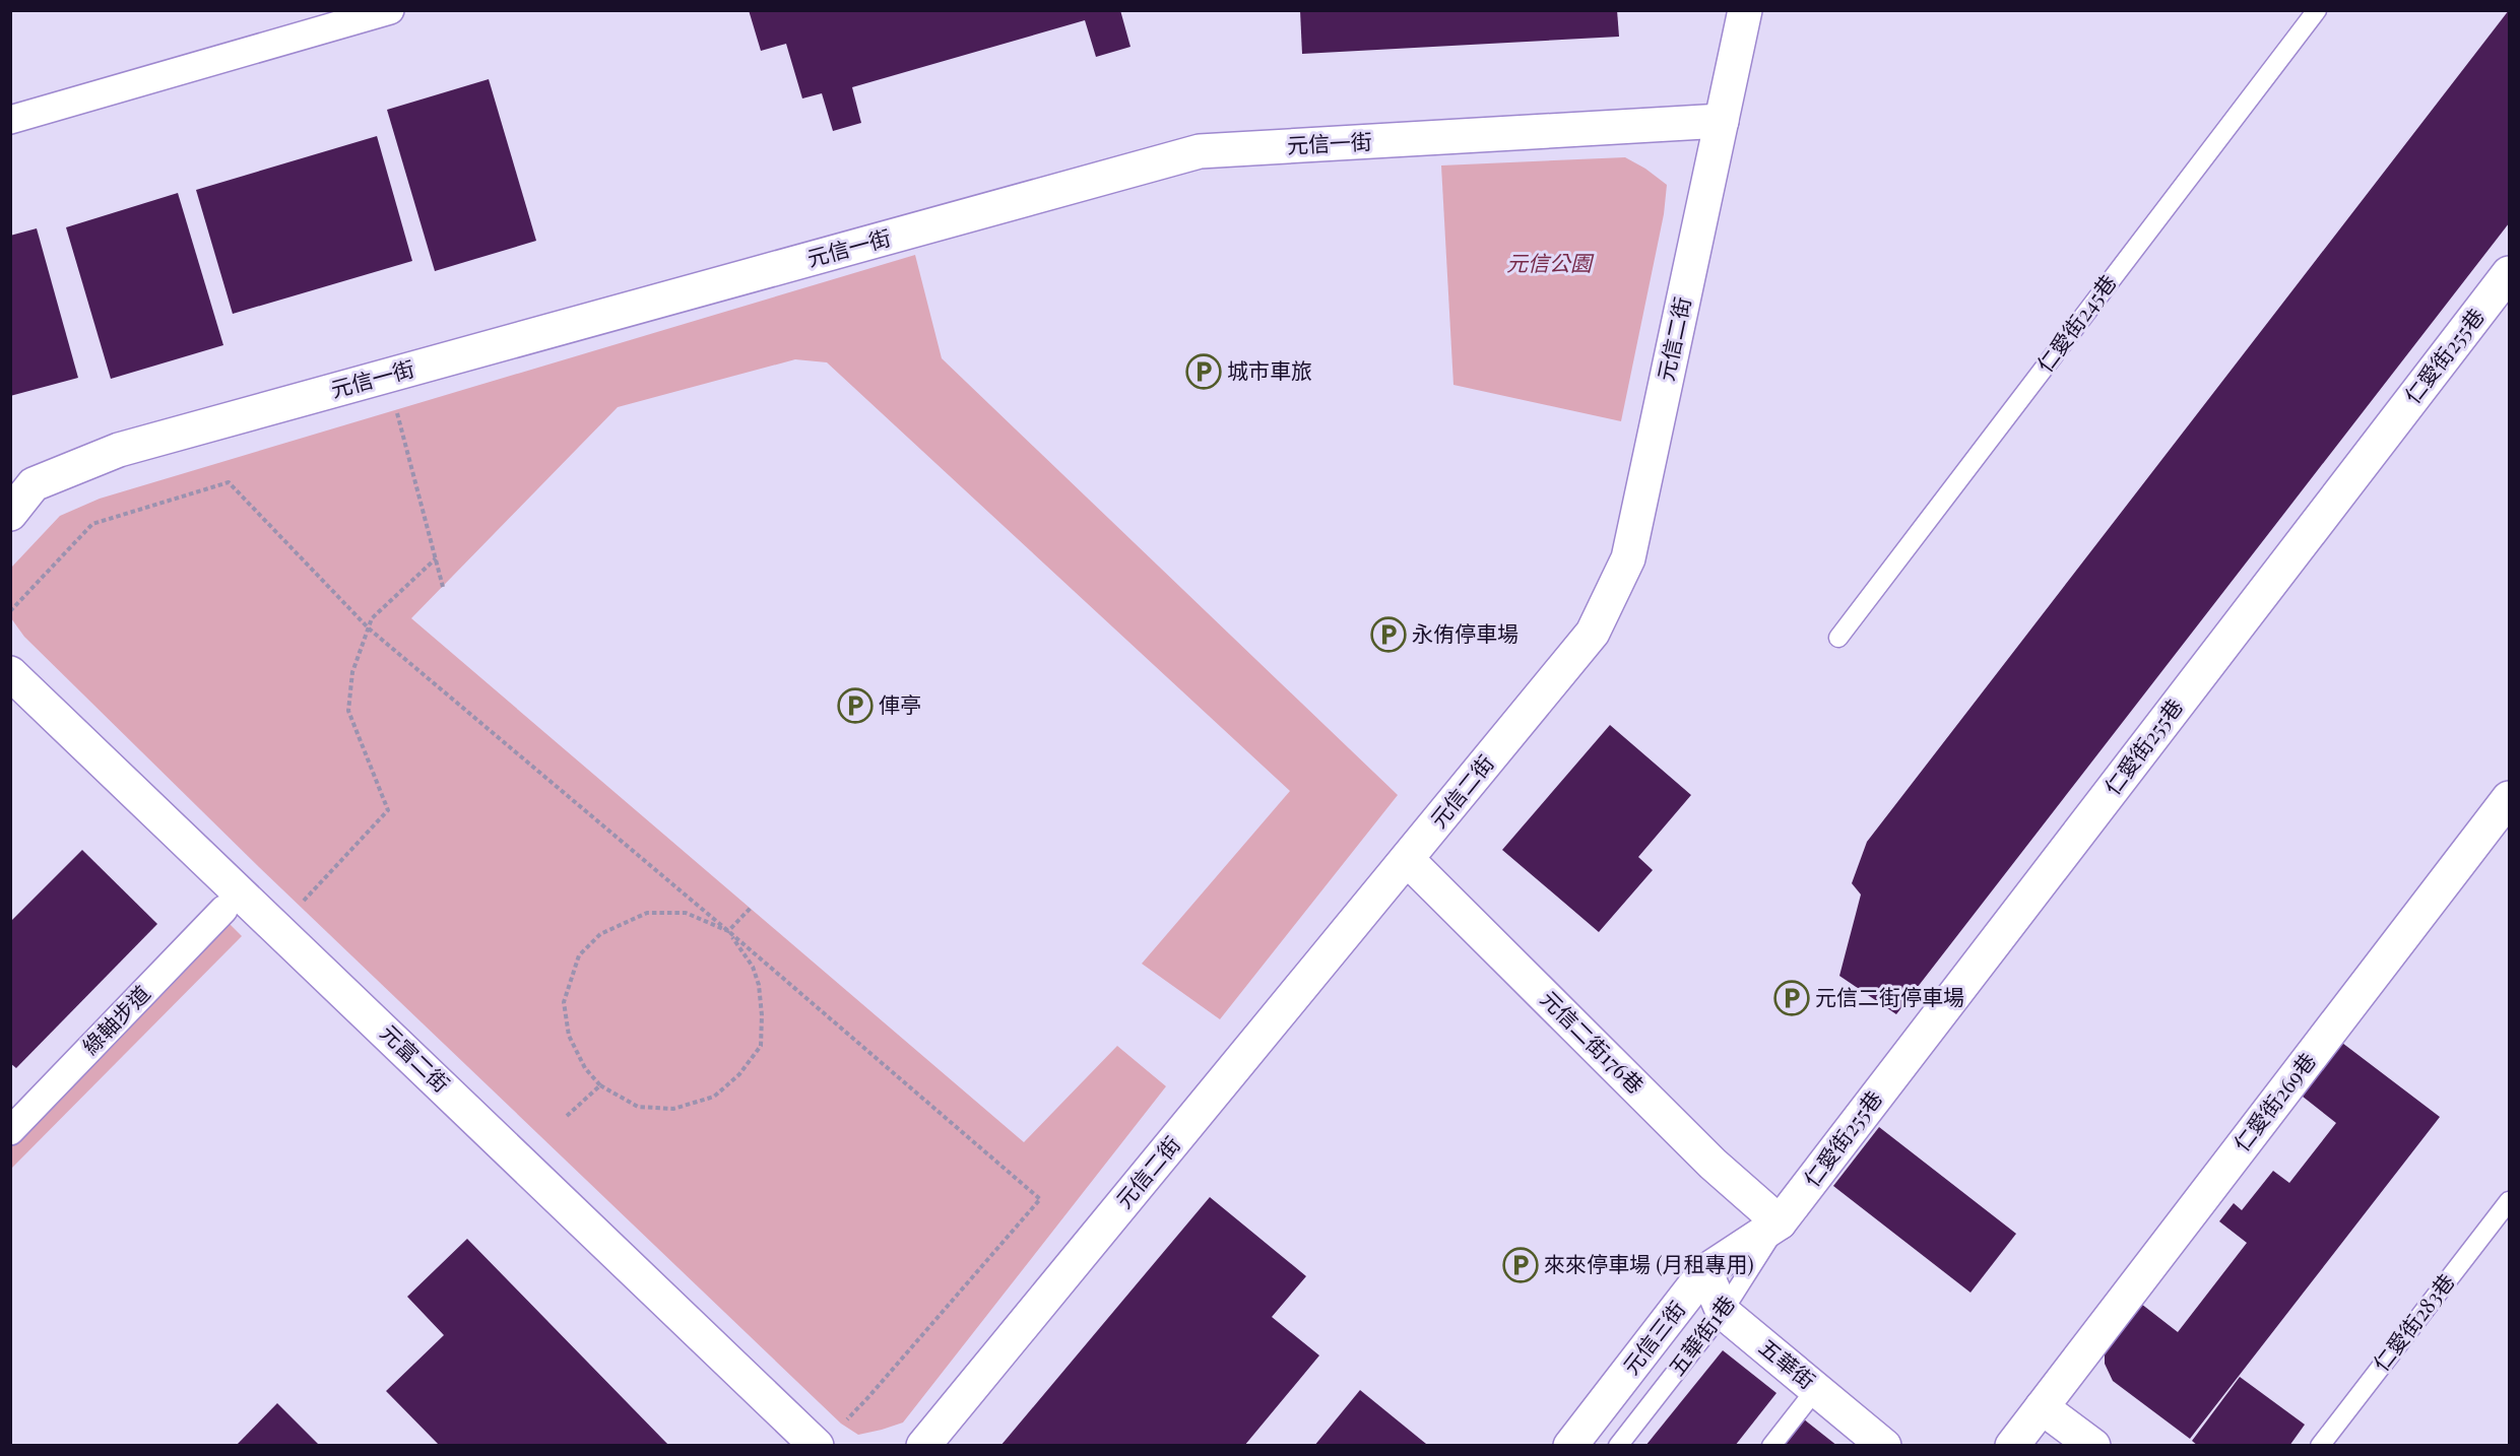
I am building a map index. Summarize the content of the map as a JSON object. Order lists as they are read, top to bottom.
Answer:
{
  "streets": {
    "street": [
      "元信一街",
      "元信二街",
      "仁愛街255巷",
      "綠軸步道",
      "元信二街176巷",
      "元富二街",
      "仁愛街269巷",
      "元信三街",
      "五華街"
    ],
    "lane": ["仁愛街245巷", "仁愛街283巷", "五華街1巷"]
  },
  "crossings": [
    ["元信一街", "元信二街"],
    ["元信二街", "元信二街176巷"],
    ["仁愛街255巷", "元信二街176巷"],
    ["仁愛街255巷", "五華街1巷"],
    ["仁愛街255巷", "元信三街"],
    ["元信二街176巷", "五華街1巷"],
    ["元信二街176巷", "元信三街"],
    ["五華街1巷", "元信三街"],
    ["五華街1巷", "五華街"],
    ["元信三街", "五華街"]
  ],
  "parks": ["元信公園"],
  "places": {
    "parking": [
      "城市車旅",
      "永侑停車場",
      "俥亭",
      "元信二街停車場",
      "來來停車場 (月租專用)"
    ]
  }
}
